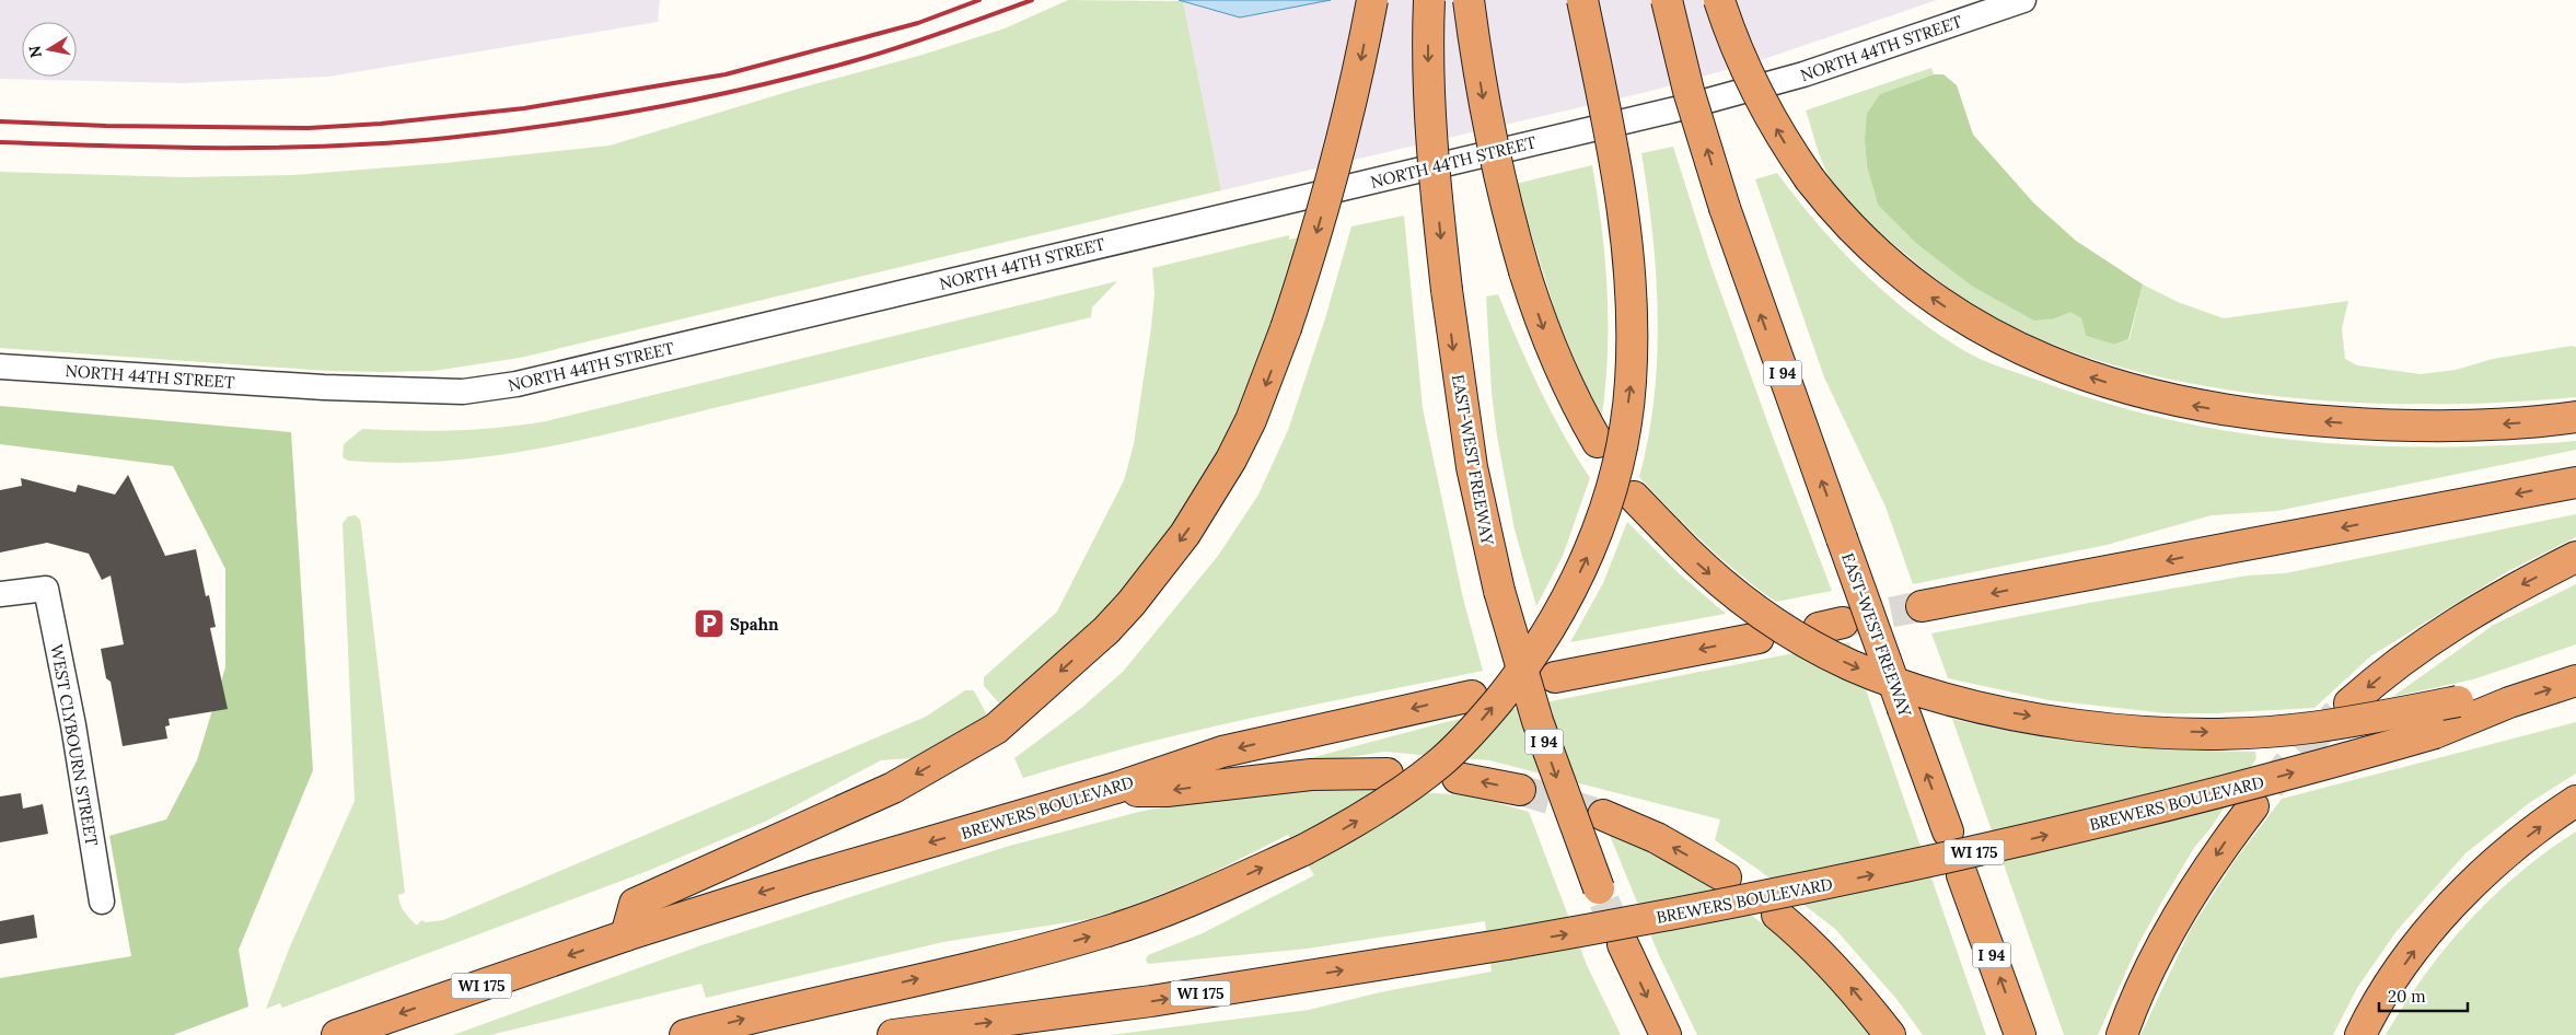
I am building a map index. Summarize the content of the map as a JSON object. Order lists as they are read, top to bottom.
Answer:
{
  "streets": {
    "highway": [
      "I 94",
      "EAST-WEST FREEWAY",
      "BREWERS BOULEVARD",
      "WI 175"
    ],
    "street": ["NORTH 44TH STREET", "WEST CLYBOURN STREET"]
  },
  "crossings": [
    ["BREWERS BOULEVARD", "WI 175"]
  ],
  "places": {
    "parking": ["Spahn"]
  },
  "scale_bar": "20 m",
  "north": "left"
}
